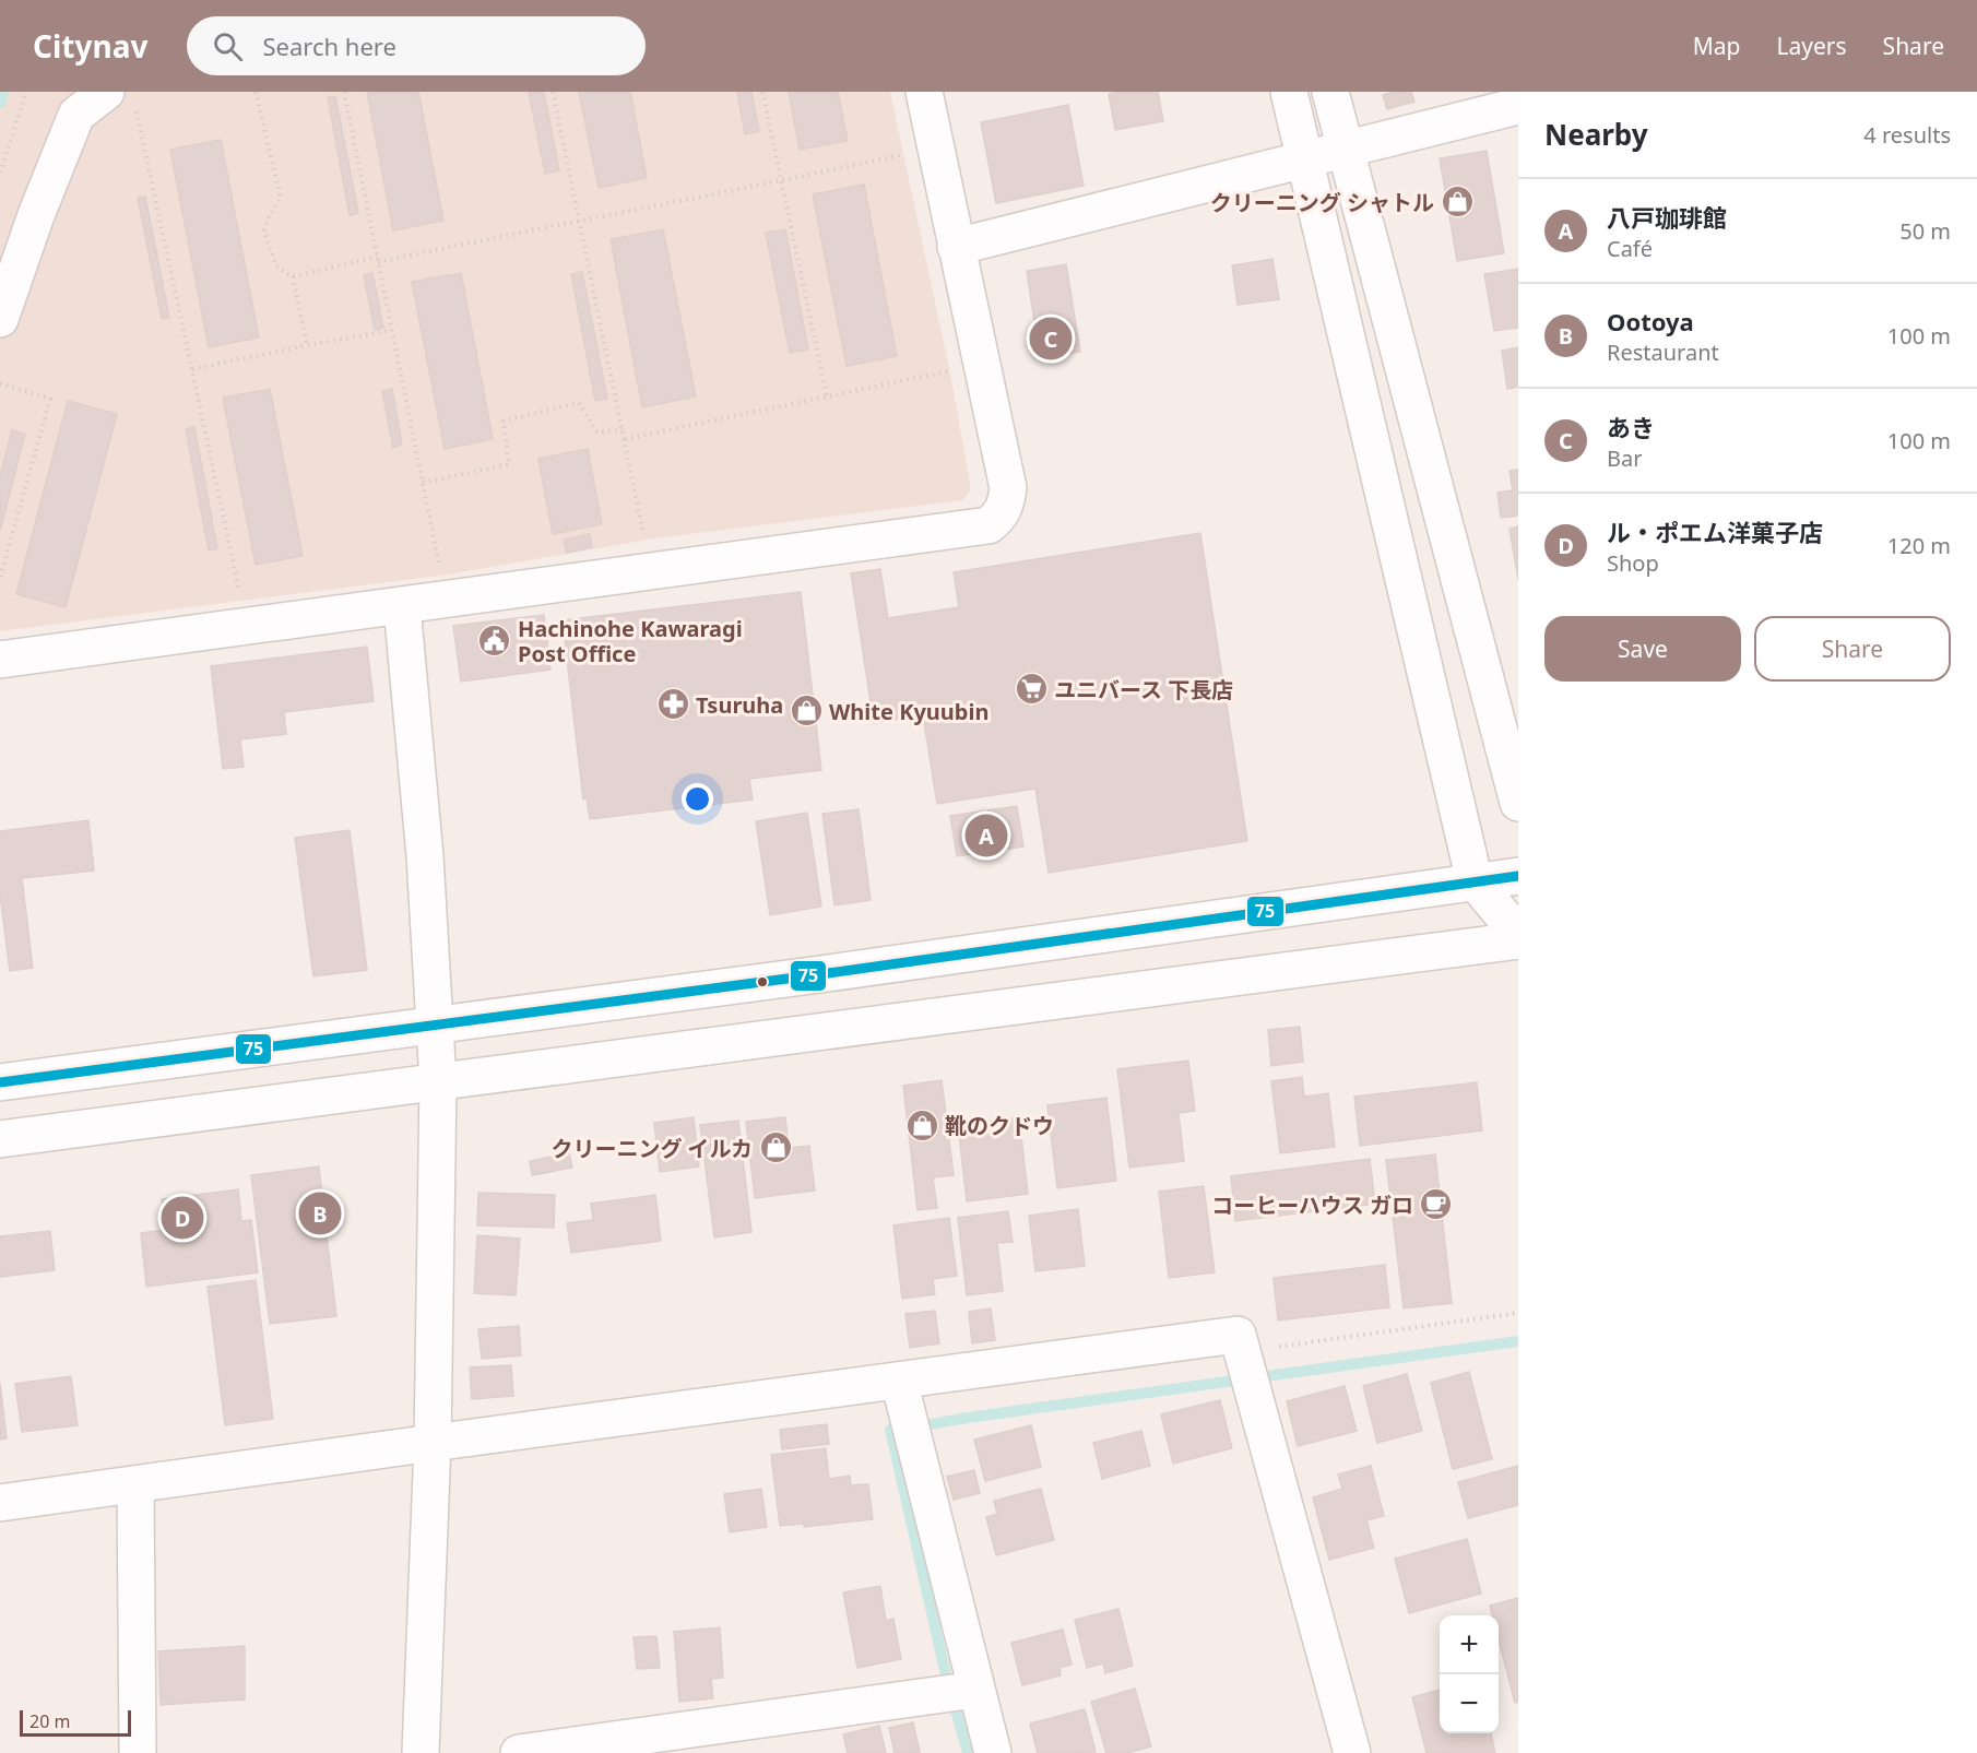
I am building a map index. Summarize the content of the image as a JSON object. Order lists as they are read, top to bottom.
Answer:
{
  "places": {
    "shop": [
      "クリーニング シャトル",
      "White Kyuubin",
      "靴のクドウ",
      "クリーニング イルカ"
    ],
    "public building": ["Hachinohe Kawaragi Post Office"],
    "supermarket": ["ユニバース 下長店"],
    "pharmacy": ["Tsuruha"],
    "cafe": ["コーヒーハウス ガロ"]
  },
  "lines": ["transit line 75"],
  "scale_bar": "20 m",
  "page": {
    "header": "Citynav",
    "search": "Search here",
    "nav": ["Map", "Layers", "Share"],
    "heading": ["Nearby", "4 results"],
    "list": [
      {
        "mark": "A",
        "name": "八戸珈琲館",
        "note": "Café",
        "value": "50 m"
      },
      {
        "mark": "B",
        "name": "Ootoya",
        "note": "Restaurant",
        "value": "100 m"
      },
      {
        "mark": "C",
        "name": "あき",
        "note": "Bar",
        "value": "100 m"
      },
      {
        "mark": "D",
        "name": "ル・ポエム洋菓子店",
        "note": "Shop",
        "value": "120 m"
      }
    ],
    "pins": [
      "C",
      "A",
      "B",
      "D"
    ],
    "buttons": ["Save", "Share"],
    "map_buttons": ["+", "−"],
    "scale": "20 m"
  }
}
